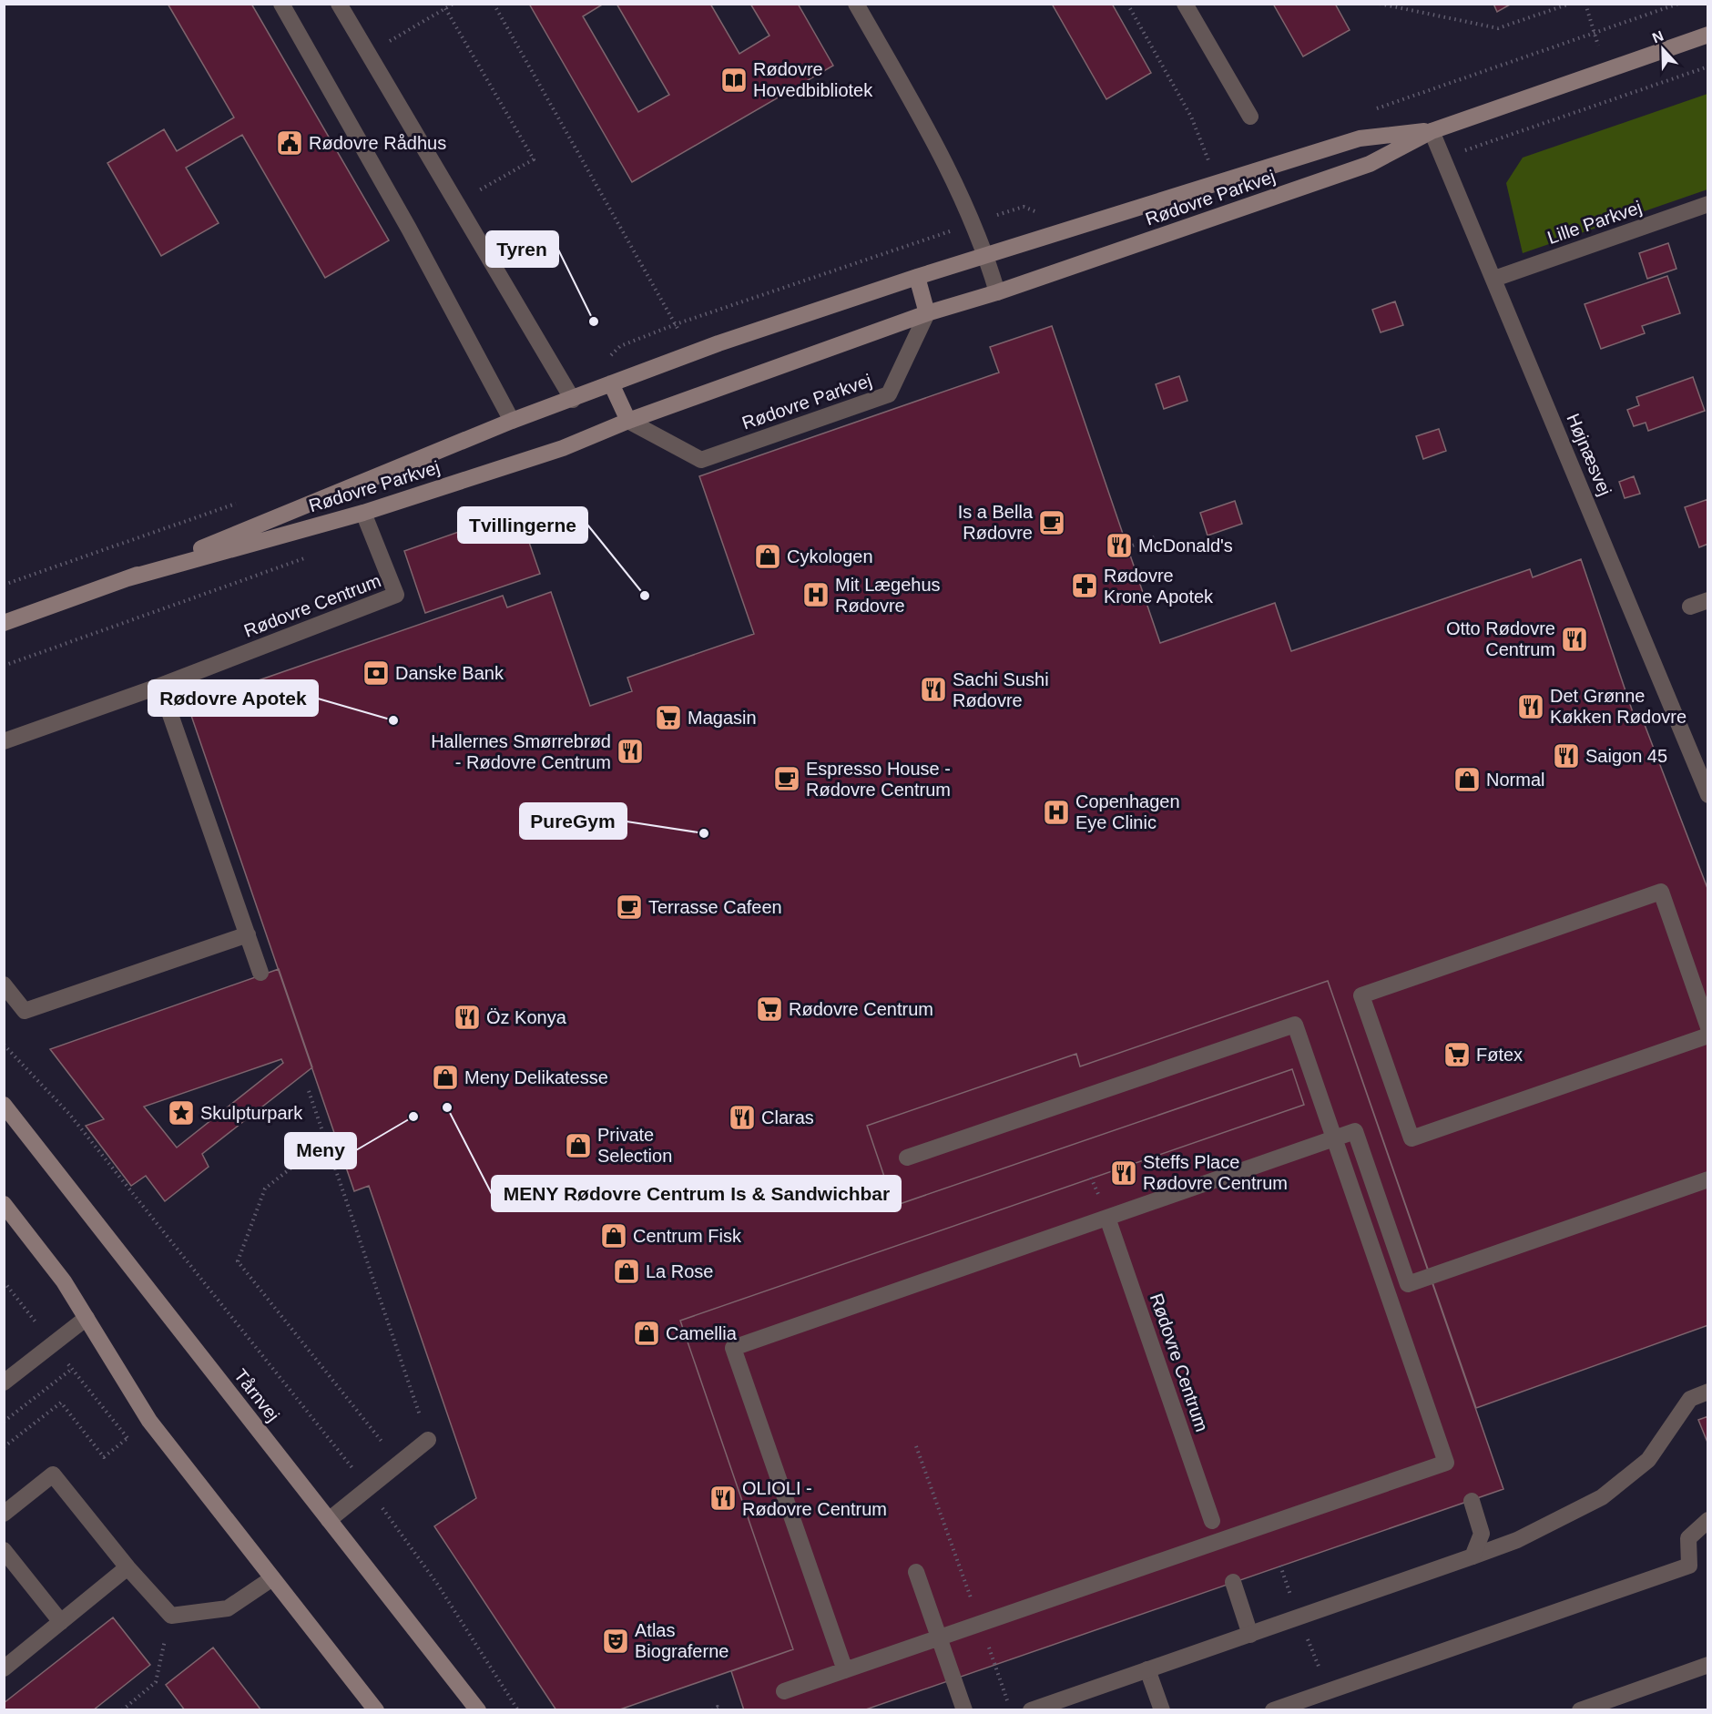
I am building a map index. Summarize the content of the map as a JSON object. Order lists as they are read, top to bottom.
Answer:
{
  "streets": {
    "street": [
      "Rødovre Parkvej",
      "Lille Parkvej",
      "Højnæsvej",
      "Rødovre Centrum",
      "Tårnvej"
    ]
  },
  "crossings": [
    ["Rødovre Parkvej", "Højnæsvej"],
    ["Rødovre Parkvej", "Rødovre Centrum"],
    ["Lille Parkvej", "Højnæsvej"]
  ],
  "places": {
    "library": ["Rødovre Hovedbibliotek"],
    "public building": ["Rødovre Rådhus"],
    "other": [
      "Tyren",
      "Tvillingerne",
      "Rødovre Apotek",
      "PureGym",
      "MENY Rødovre Centrum Is & Sandwichbar",
      "Meny"
    ],
    "cafe": ["Is a Bella Rødovre", "Espresso House - Rødovre Centrum", "Terrasse Cafeen"],
    "restaurant": [
      "McDonald's",
      "Otto Rødovre Centrum",
      "Sachi Sushi Rødovre",
      "Det Grønne Køkken Rødovre",
      "Hallernes Smørrebrød - Rødovre Centrum",
      "Saigon 45",
      "Öz Konya",
      "Claras",
      "Steffs Place Rødovre Centrum",
      "OLIOLI - Rødovre Centrum"
    ],
    "shop": [
      "Cykologen",
      "Normal",
      "Meny Delikatesse",
      "Private Selection",
      "Centrum Fisk",
      "La Rose",
      "Camellia"
    ],
    "pharmacy": ["Rødovre Krone Apotek"],
    "hospital": ["Mit Lægehus Rødovre", "Copenhagen Eye Clinic"],
    "bank": ["Danske Bank"],
    "supermarket": ["Magasin", "Rødovre Centrum", "Føtex"],
    "place": ["Skulpturpark"],
    "theatre": ["Atlas Biograferne"]
  },
  "north": "top"
}
